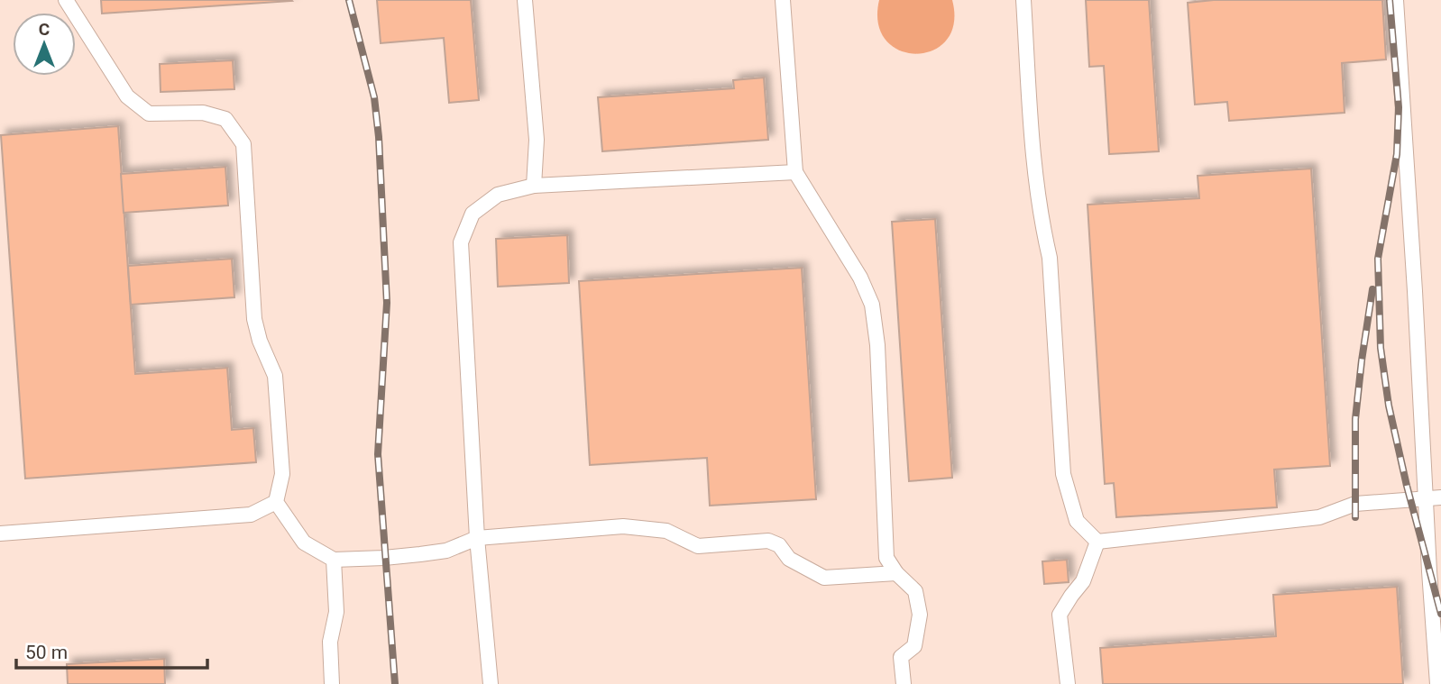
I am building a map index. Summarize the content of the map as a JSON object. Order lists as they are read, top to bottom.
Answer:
{
  "scale_bar": "50 m",
  "north": "top"
}
